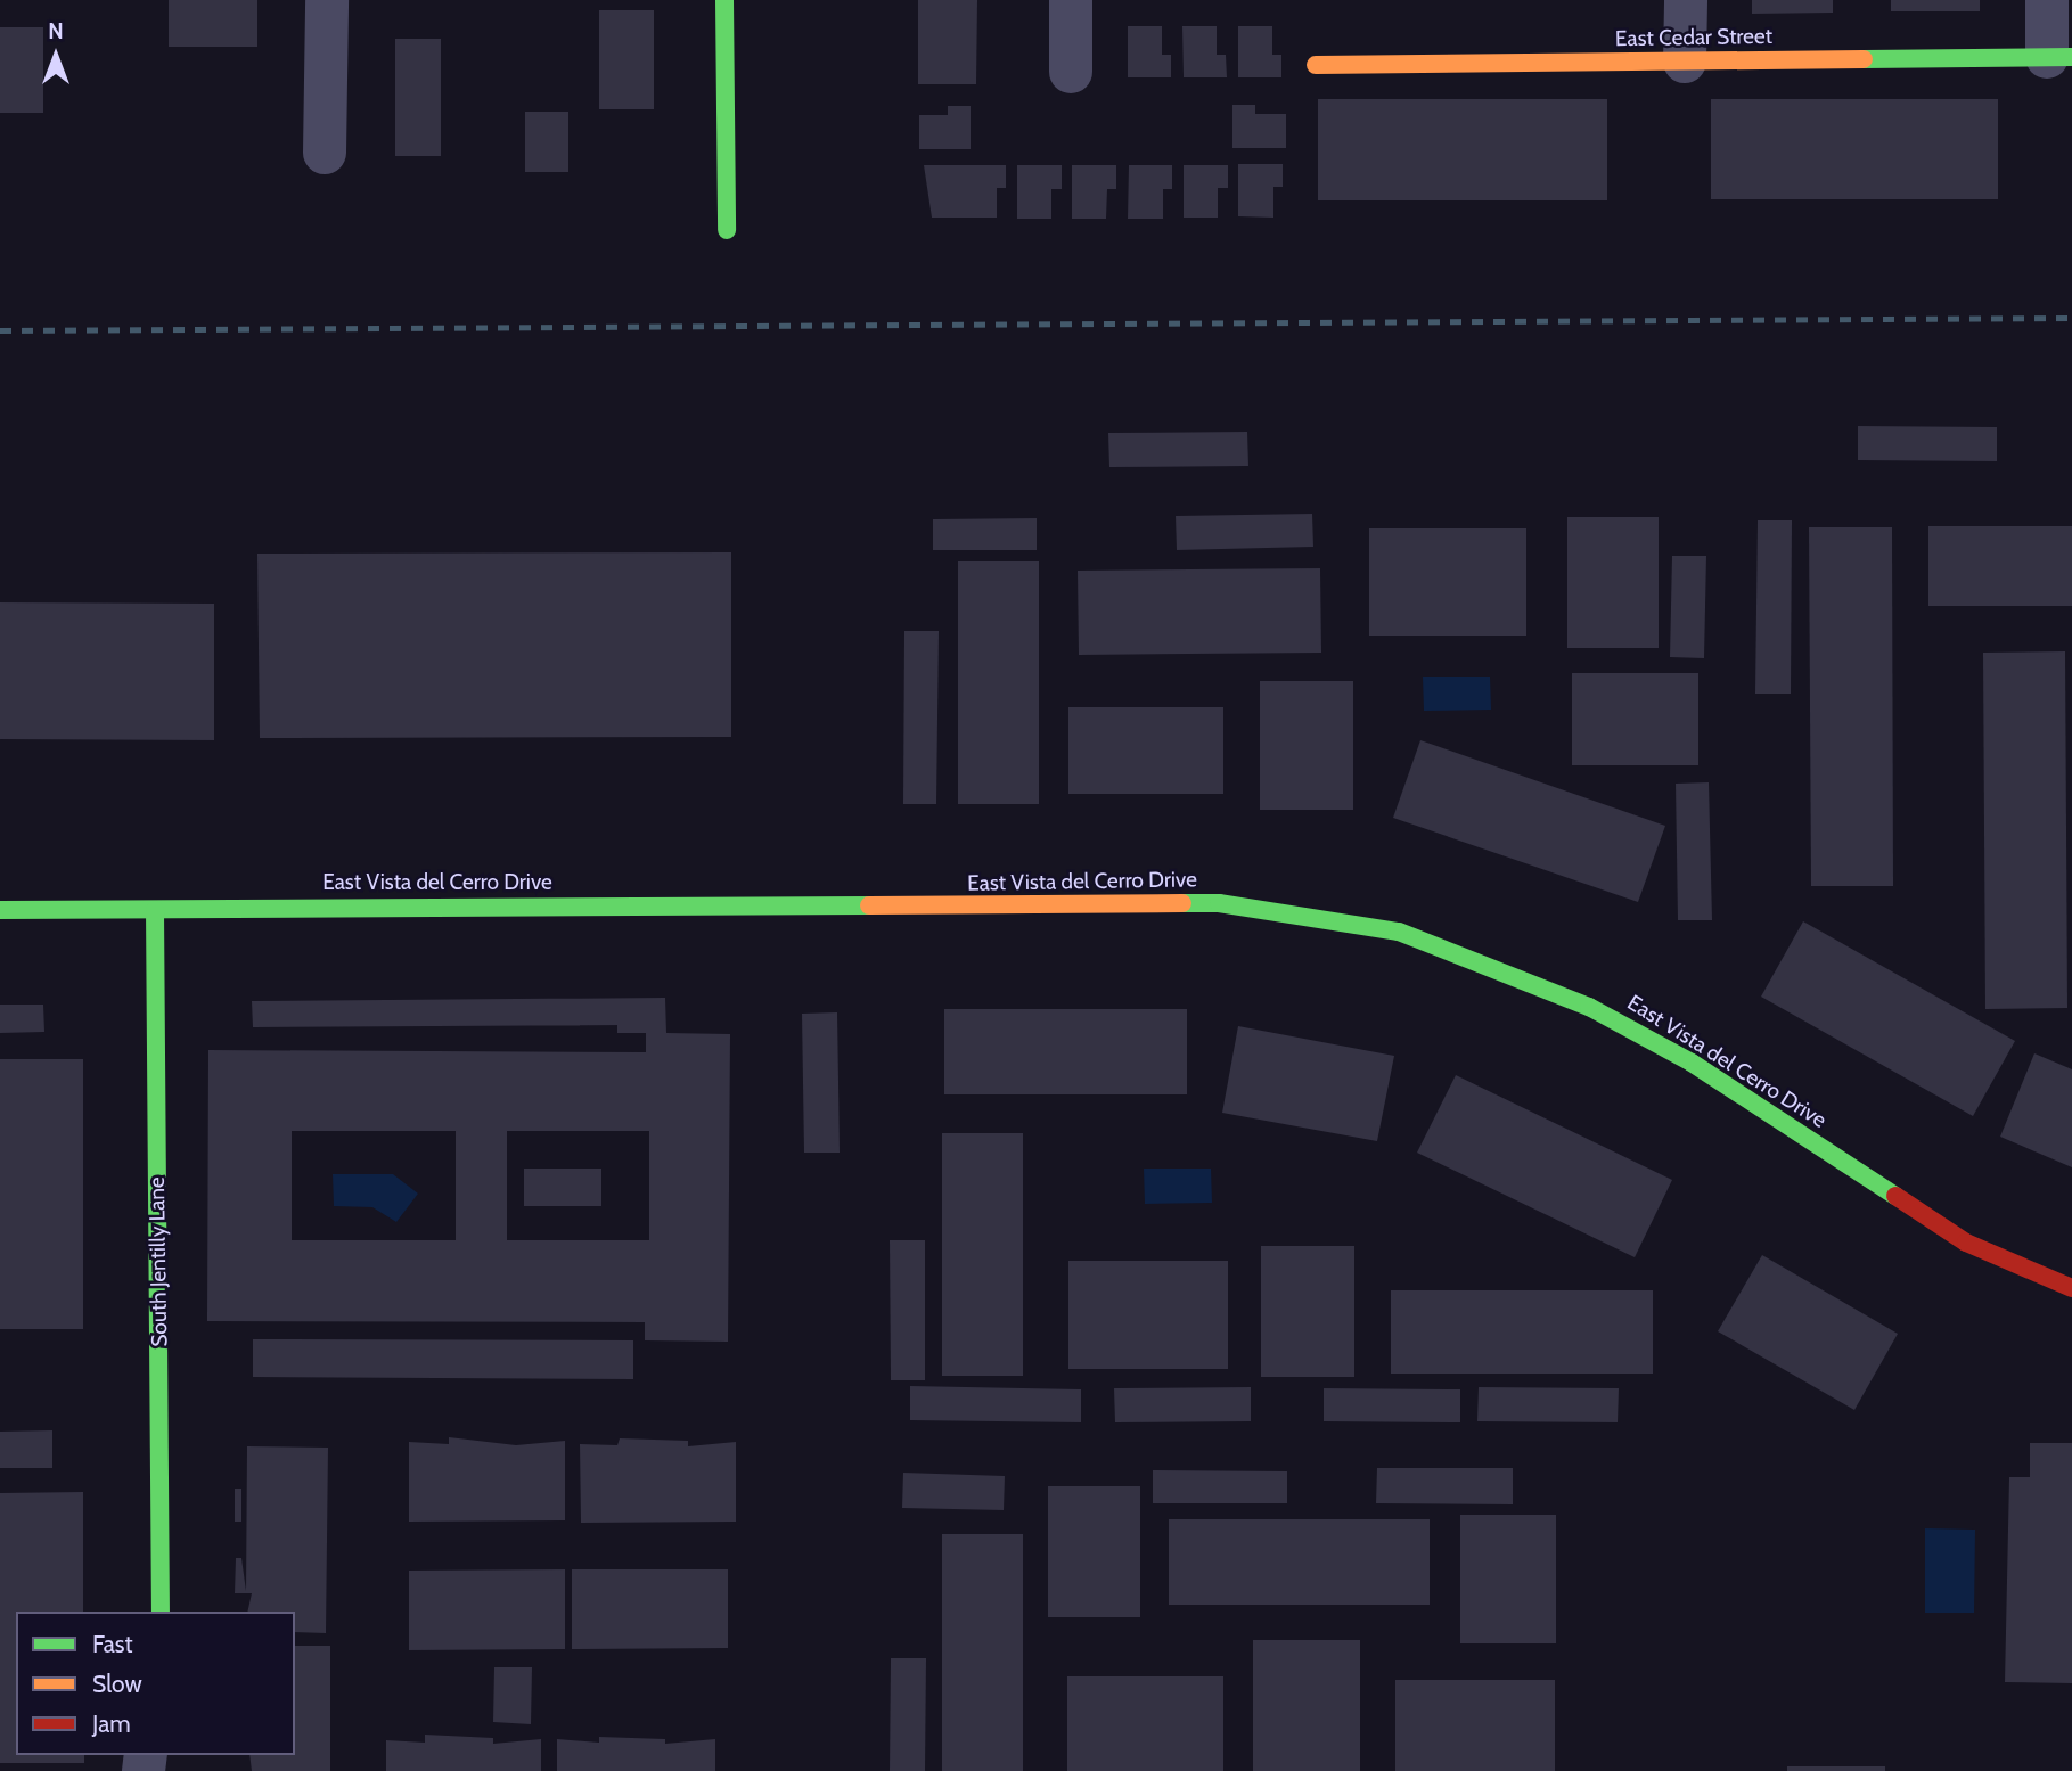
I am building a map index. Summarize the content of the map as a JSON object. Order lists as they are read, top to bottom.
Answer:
{
  "streets": {
    "street": ["East Cedar Street", "East Vista del Cerro Drive", "South Jentilly Lane"]
  },
  "crossings": [
    ["East Vista del Cerro Drive", "South Jentilly Lane"]
  ],
  "legend": ["Fast", "Slow", "Jam"],
  "north": "top"
}
